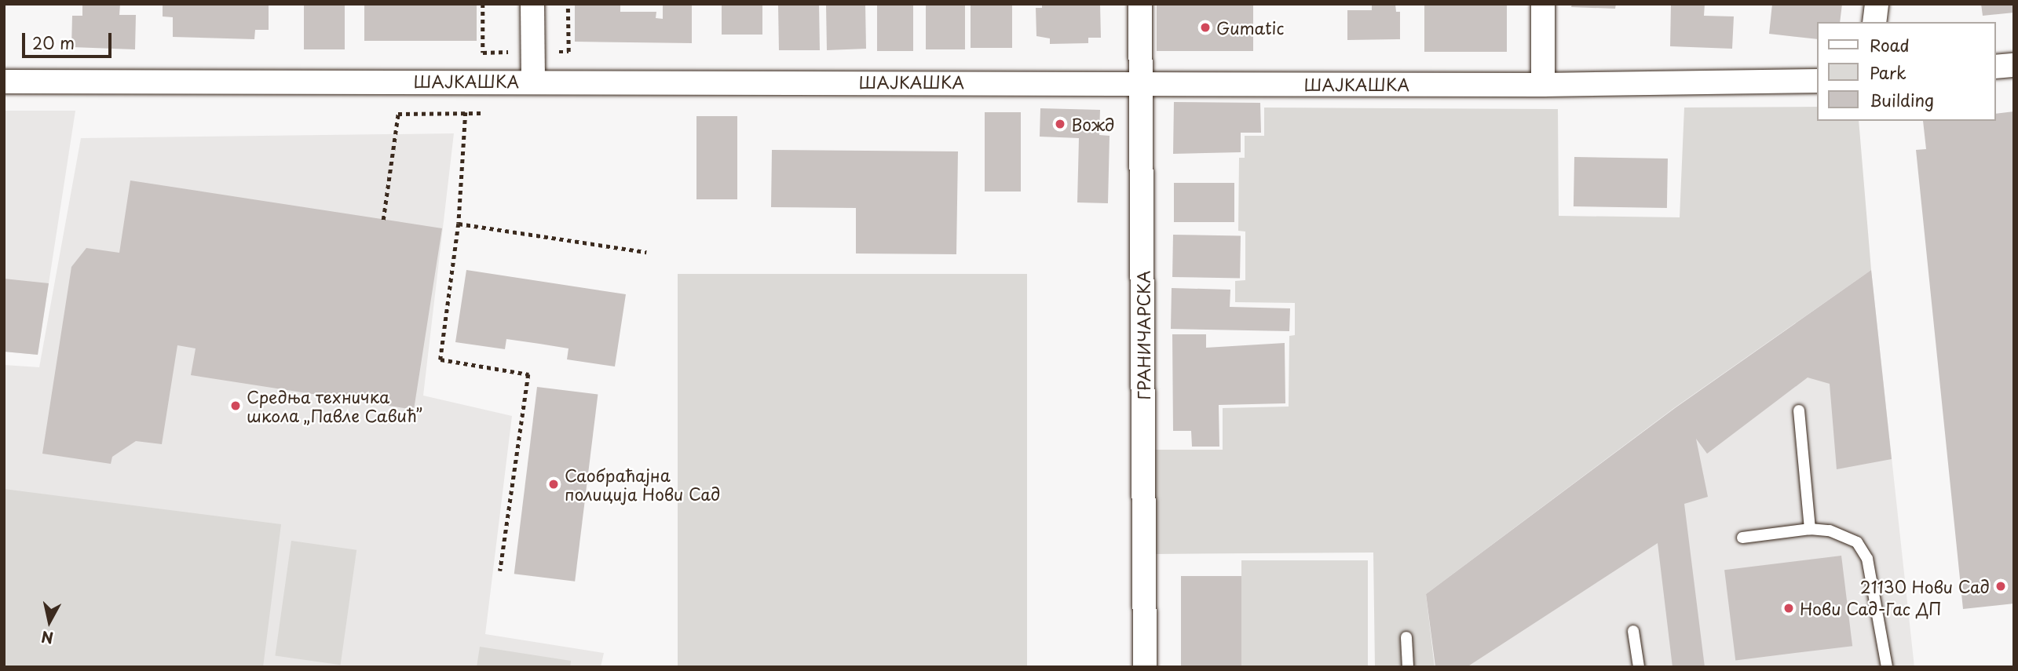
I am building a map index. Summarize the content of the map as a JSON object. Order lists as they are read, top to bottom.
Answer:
{
  "streets": {
    "street": ["ШАЈКАШКА", "ГРАНИЧАРСКА"]
  },
  "crossings": [
    ["ШАЈКАШКА", "ГРАНИЧАРСКА"]
  ],
  "places": [
    "Gumatic",
    "Вожд",
    "Средња техничка школа „Павле Савић”",
    "Саобраћајна полиција Нови Сад",
    "21130 Нови Сад",
    "Нови Сад-Гас ДП"
  ],
  "legend": ["Road", "Park", "Building"],
  "scale_bar": "20 m",
  "north": "bottom"
}
